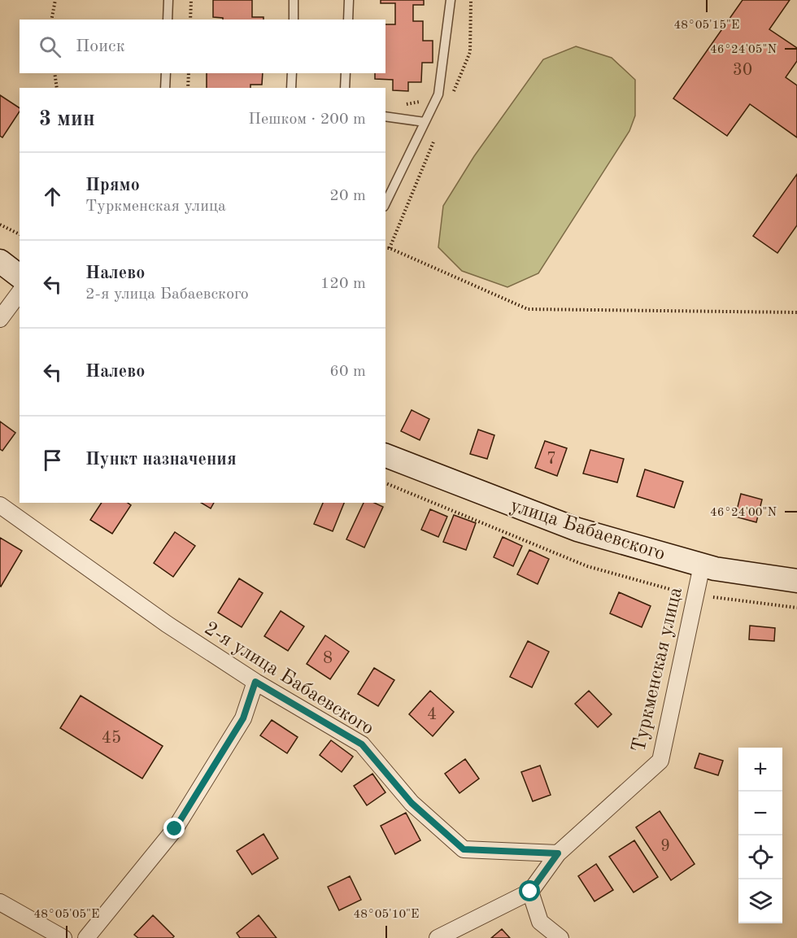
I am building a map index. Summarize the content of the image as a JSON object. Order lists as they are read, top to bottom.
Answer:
{
  "streets": {
    "main road": ["улица Бабаевского"],
    "street": ["Туркменская улица", "2-я улица Бабаевского"]
  },
  "crossings": [
    ["улица Бабаевского", "Туркменская улица"],
    ["Туркменская улица", "2-я улица Бабаевского"]
  ],
  "house_numbers": [
    "30",
    "7",
    "8",
    "4",
    "45",
    "9"
  ],
  "page": {
    "search": "Поиск",
    "heading": ["3 мин", "Пешком · 200 m"],
    "list": [
      ["Прямо", "Туркменская улица", "20 m"],
      ["Налево", "2-я улица Бабаевского", "120 m"],
      ["Налево", "60 m"],
      "Пункт назначения"
    ],
    "map_buttons": ["+", "−"]
  },
  "coordinates": [
    "48°05'15\"E",
    "46°24'05\"N",
    "46°24'00\"N",
    "48°05'05\"E",
    "48°05'10\"E"
  ]
}
